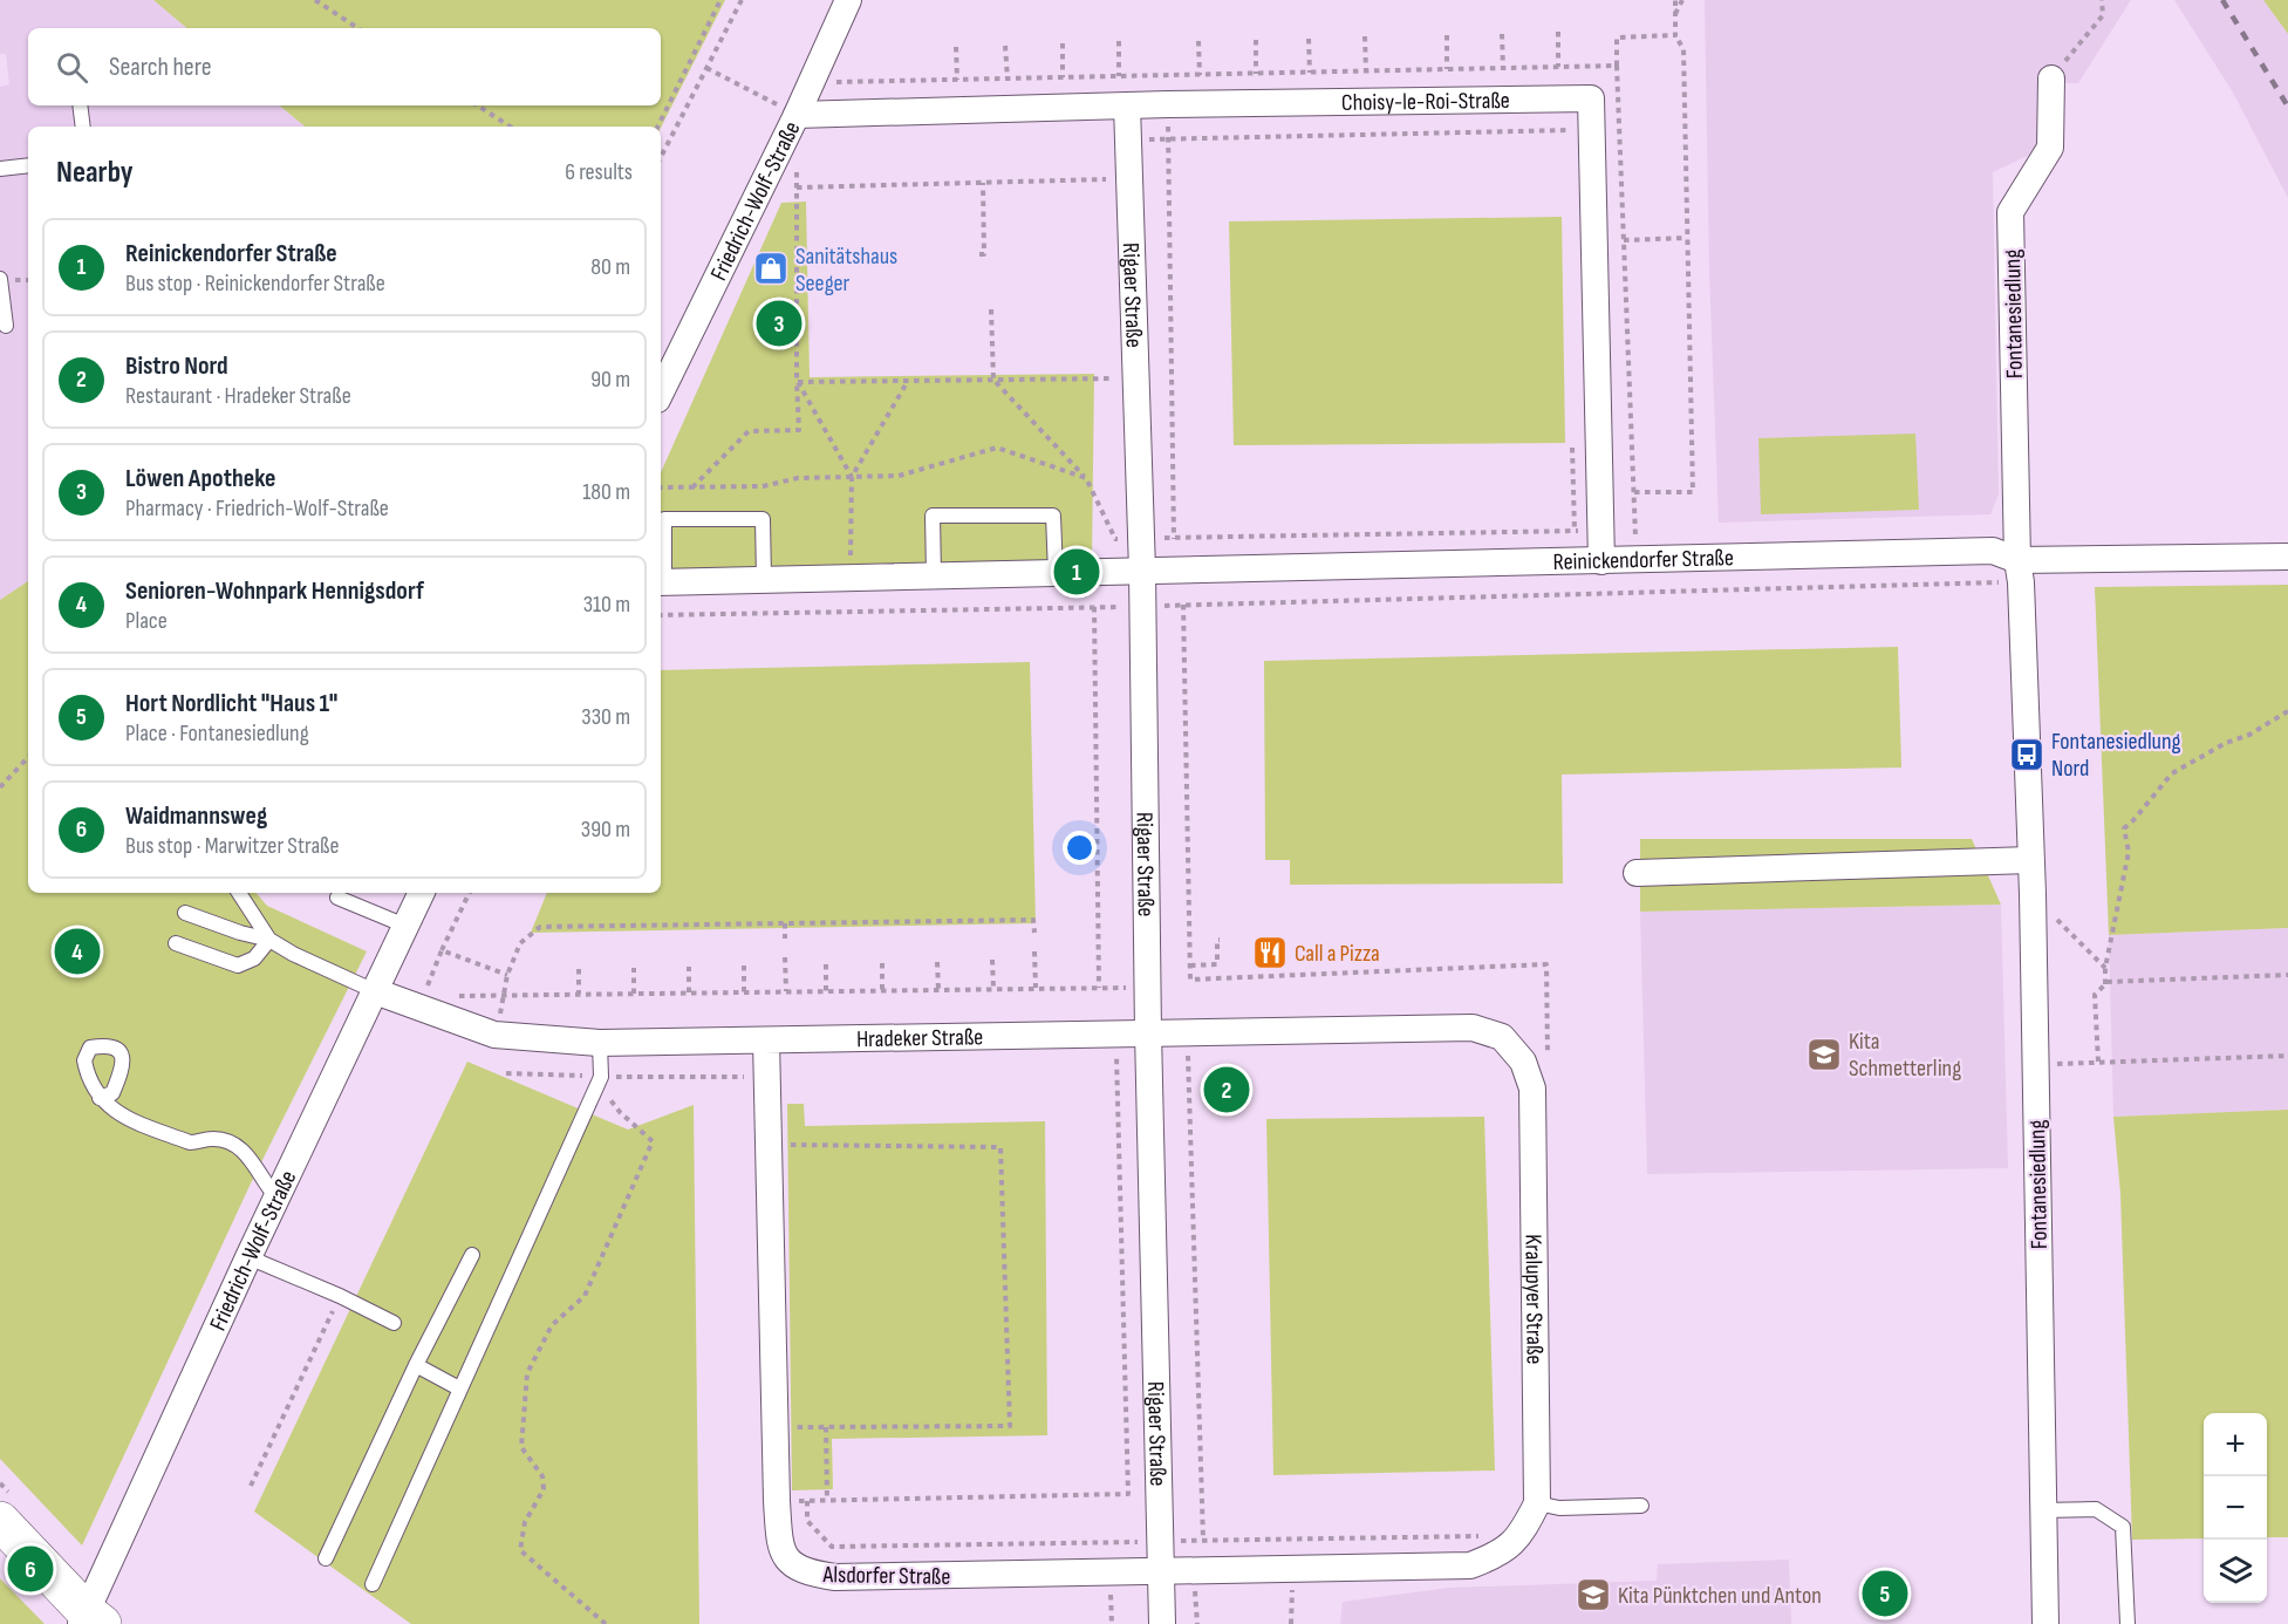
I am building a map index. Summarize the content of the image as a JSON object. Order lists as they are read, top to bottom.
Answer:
{
  "streets": {
    "street": [
      "Choisy-le-Roi-Straße",
      "Friedrich-Wolf-Straße",
      "Rigaer Straße",
      "Fontanesiedlung",
      "Reinickendorfer Straße",
      "Hradeker Straße",
      "Kralupyer Straße",
      "Alsdorfer Straße"
    ]
  },
  "crossings": [
    ["Choisy-le-Roi-Straße", "Friedrich-Wolf-Straße"],
    ["Choisy-le-Roi-Straße", "Rigaer Straße"],
    ["Choisy-le-Roi-Straße", "Reinickendorfer Straße"],
    ["Friedrich-Wolf-Straße", "Hradeker Straße"],
    ["Rigaer Straße", "Reinickendorfer Straße"],
    ["Rigaer Straße", "Hradeker Straße"],
    ["Rigaer Straße", "Alsdorfer Straße"],
    ["Fontanesiedlung", "Reinickendorfer Straße"],
    ["Hradeker Straße", "Kralupyer Straße"],
    ["Hradeker Straße", "Alsdorfer Straße"],
    ["Kralupyer Straße", "Alsdorfer Straße"]
  ],
  "places": {
    "shop": ["Sanitätshaus Seeger"],
    "bus stop": ["Fontanesiedlung Nord"],
    "restaurant": ["Call a Pizza"],
    "school or university": ["Kita Schmetterling", "Kita Pünktchen und Anton"]
  },
  "page": {
    "search": "Search here",
    "heading": ["Nearby", "6 results"],
    "list": [
      {
        "mark": "1",
        "name": "Reinickendorfer Straße",
        "note": "Bus stop · Reinickendorfer Straße",
        "value": "80 m"
      },
      {
        "mark": "2",
        "name": "Bistro Nord",
        "note": "Restaurant · Hradeker Straße",
        "value": "90 m"
      },
      {
        "mark": "3",
        "name": "Löwen Apotheke",
        "note": "Pharmacy · Friedrich-Wolf-Straße",
        "value": "180 m"
      },
      {
        "mark": "4",
        "name": "Senioren-Wohnpark Hennigsdorf",
        "note": "Place",
        "value": "310 m"
      },
      {
        "mark": "5",
        "name": "Hort Nordlicht \"Haus 1\"",
        "note": "Place · Fontanesiedlung",
        "value": "330 m"
      },
      {
        "mark": "6",
        "name": "Waidmannsweg",
        "note": "Bus stop · Marwitzer Straße",
        "value": "390 m"
      }
    ],
    "pins": [
      "3",
      "1",
      "4",
      "2",
      "6",
      "5"
    ],
    "map_buttons": ["+", "−"]
  }
}
